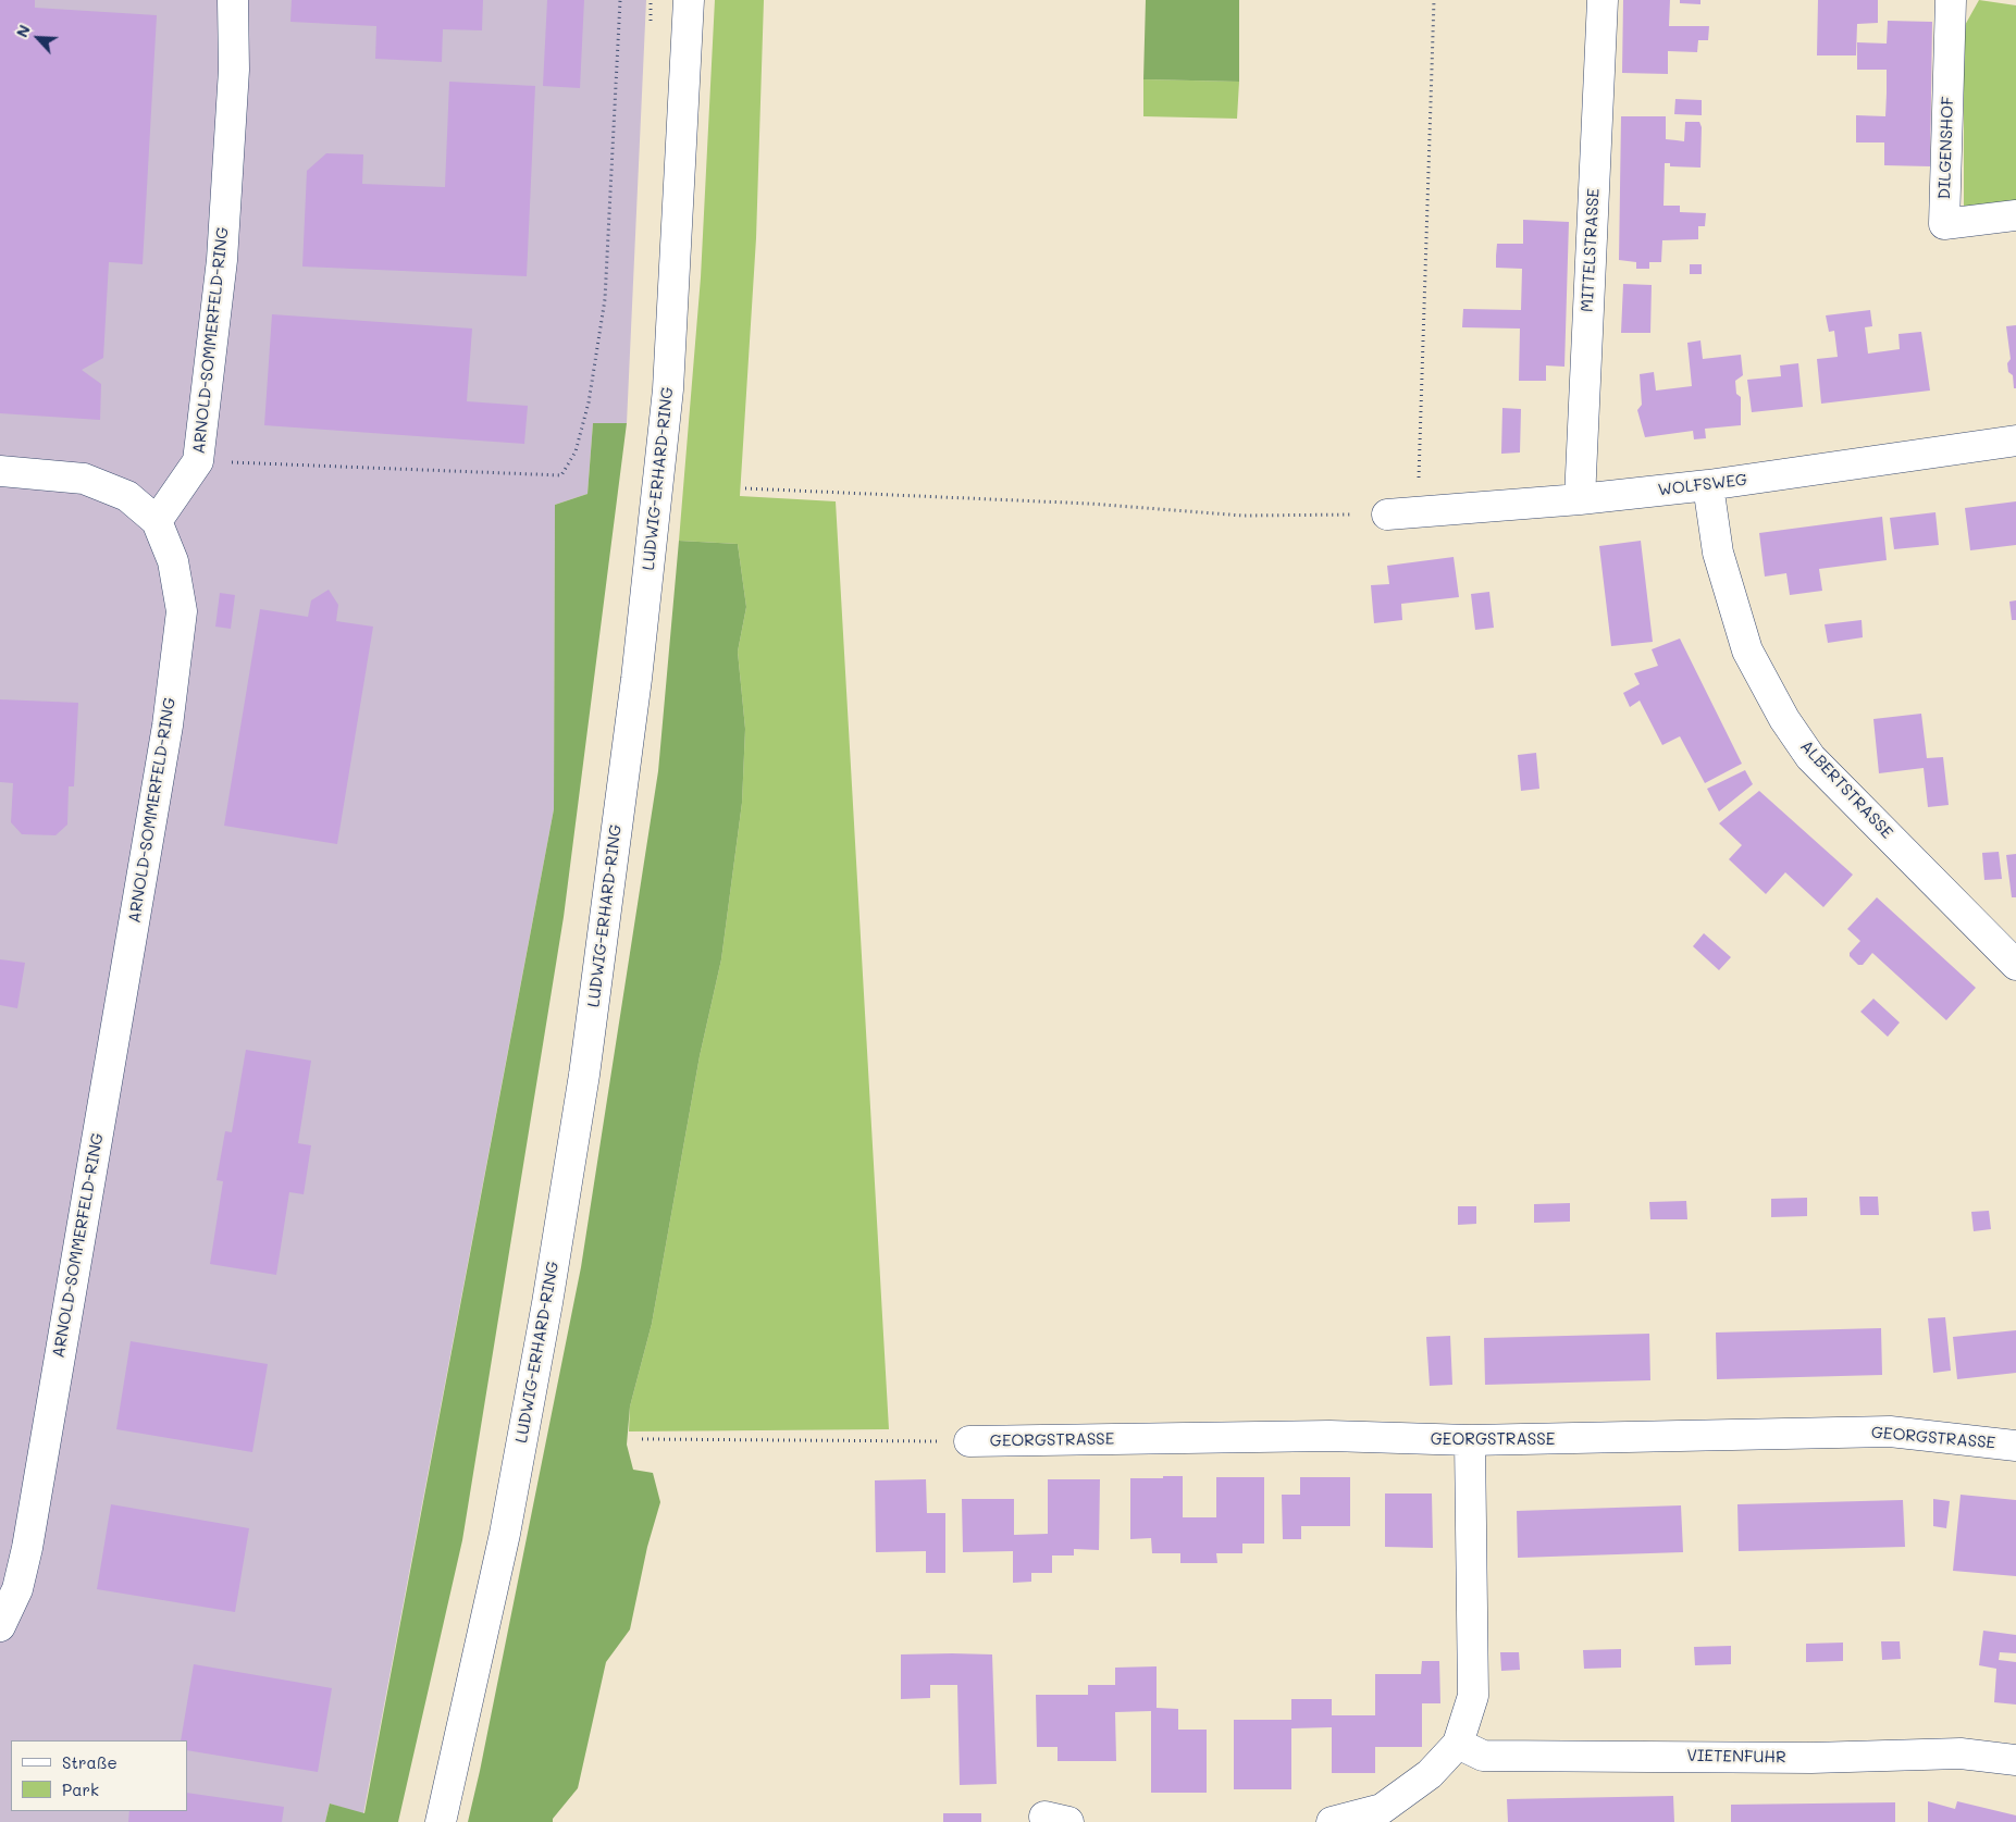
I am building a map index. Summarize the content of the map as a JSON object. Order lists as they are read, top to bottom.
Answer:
{
  "streets": {
    "street": [
      "DILGENSHOF",
      "MITTELSTRASSE",
      "ARNOLD-SOMMERFELD-RING",
      "LUDWIG-ERHARD-RING",
      "WOLFSWEG",
      "ALBERTSTRASSE",
      "GEORGSTRASSE",
      "VIETENFUHR"
    ]
  },
  "crossings": [
    ["MITTELSTRASSE", "WOLFSWEG"],
    ["WOLFSWEG", "ALBERTSTRASSE"]
  ],
  "legend": ["Straße", "Park"],
  "north": "top left"
}
